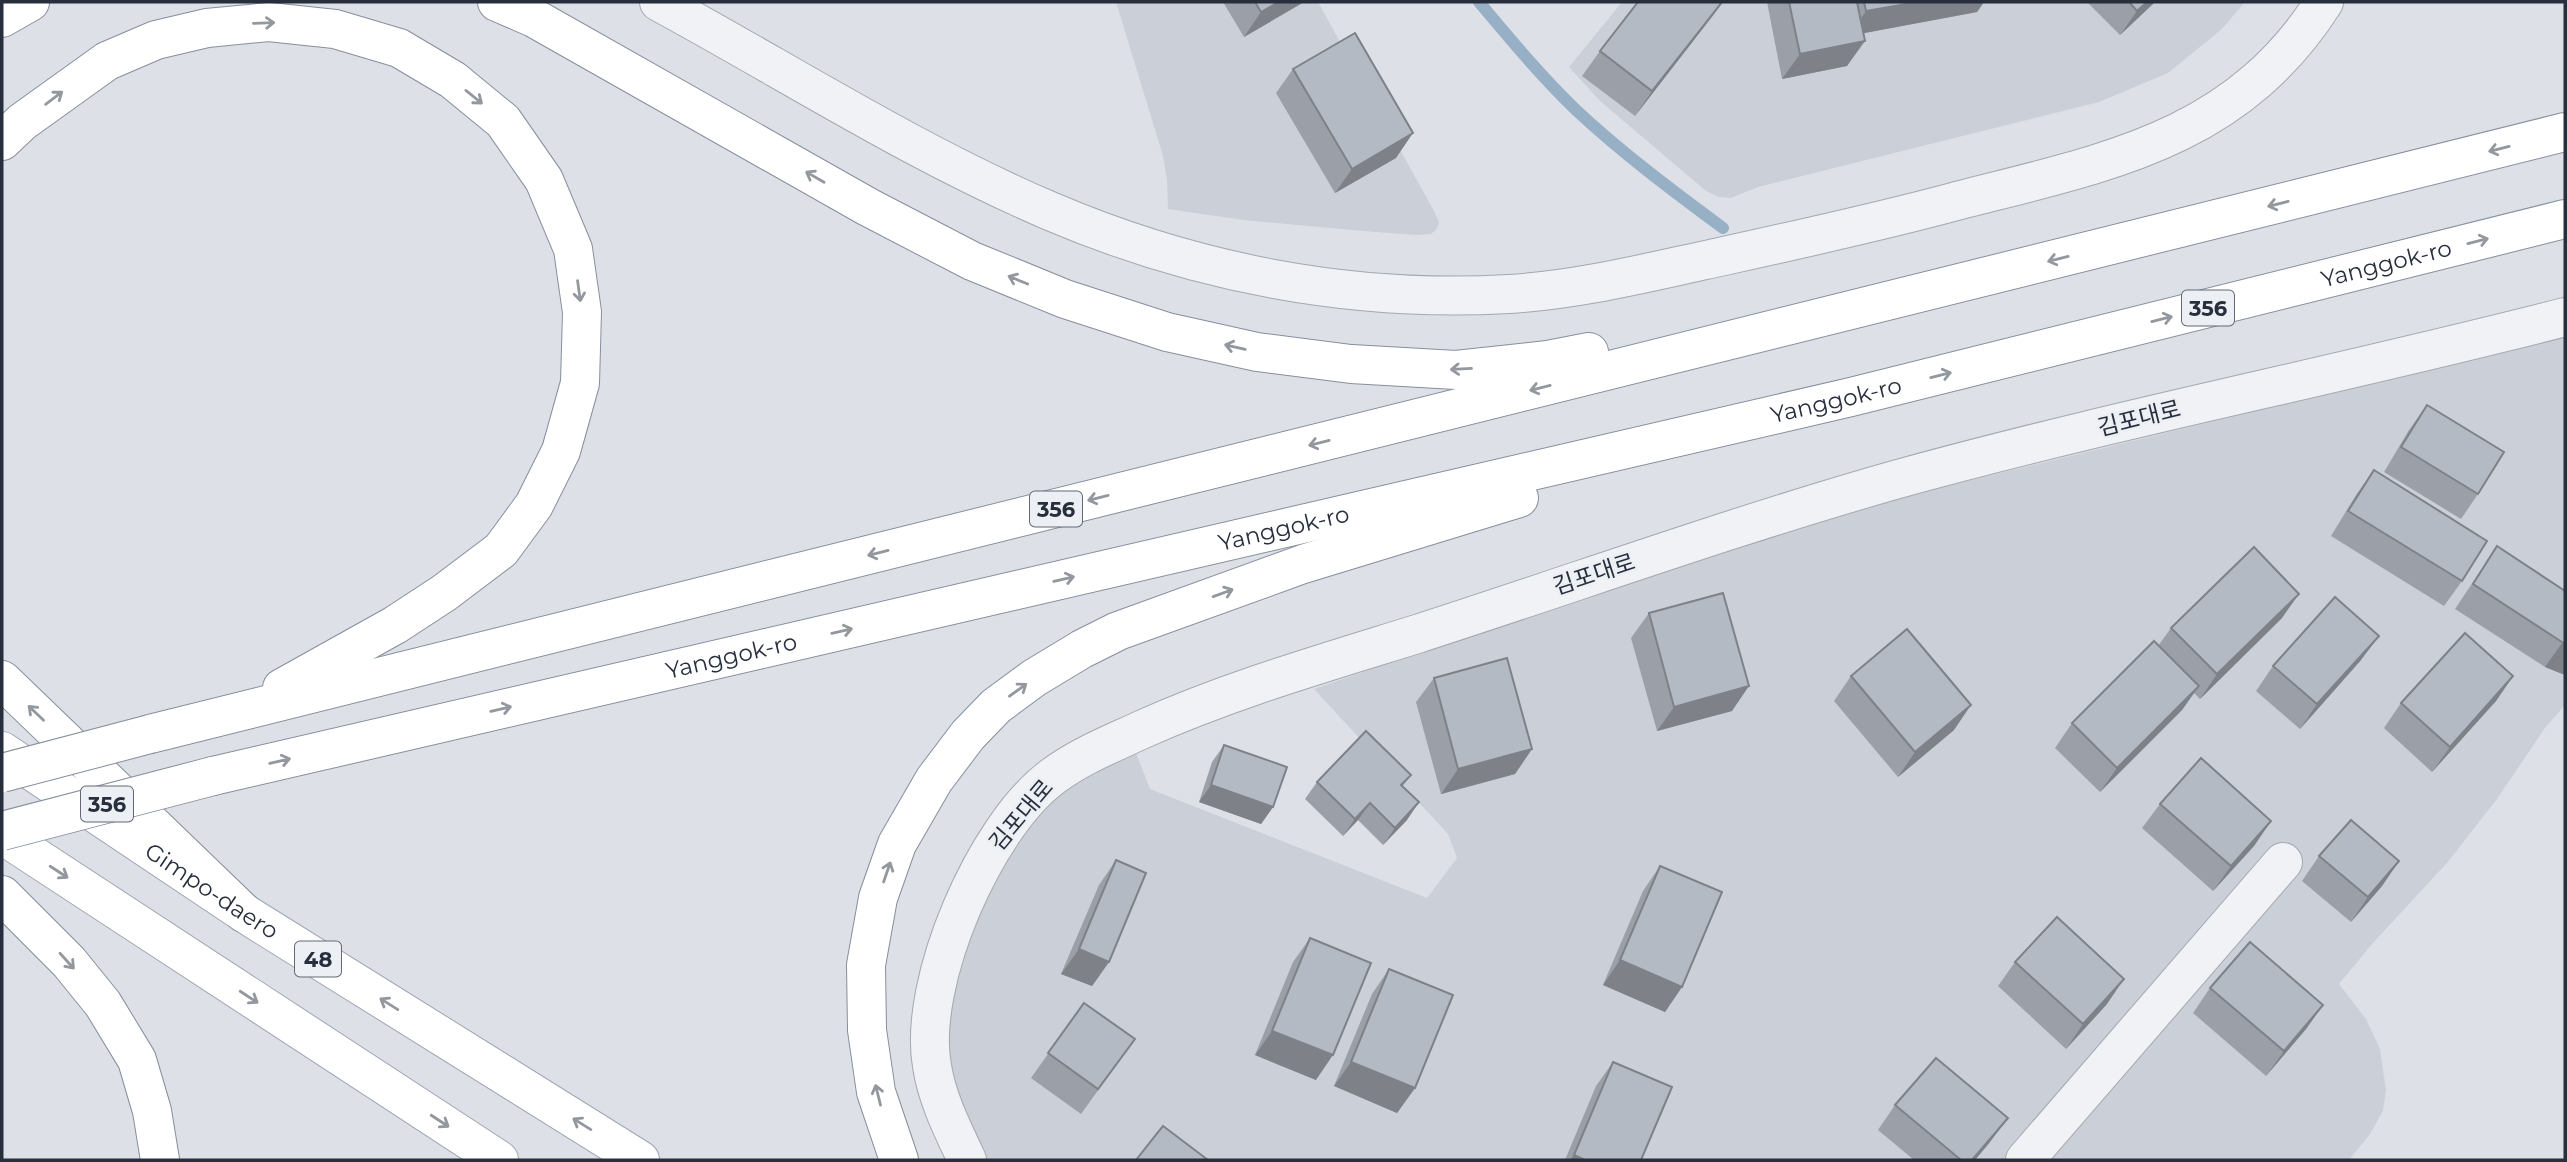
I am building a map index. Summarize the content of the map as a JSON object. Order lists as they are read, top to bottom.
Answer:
{
  "streets": {
    "main road": [
      "Yanggok-ro",
      "356",
      "Gimpo-daero",
      "48"
    ],
    "lane": ["김포대로"]
  }
}
